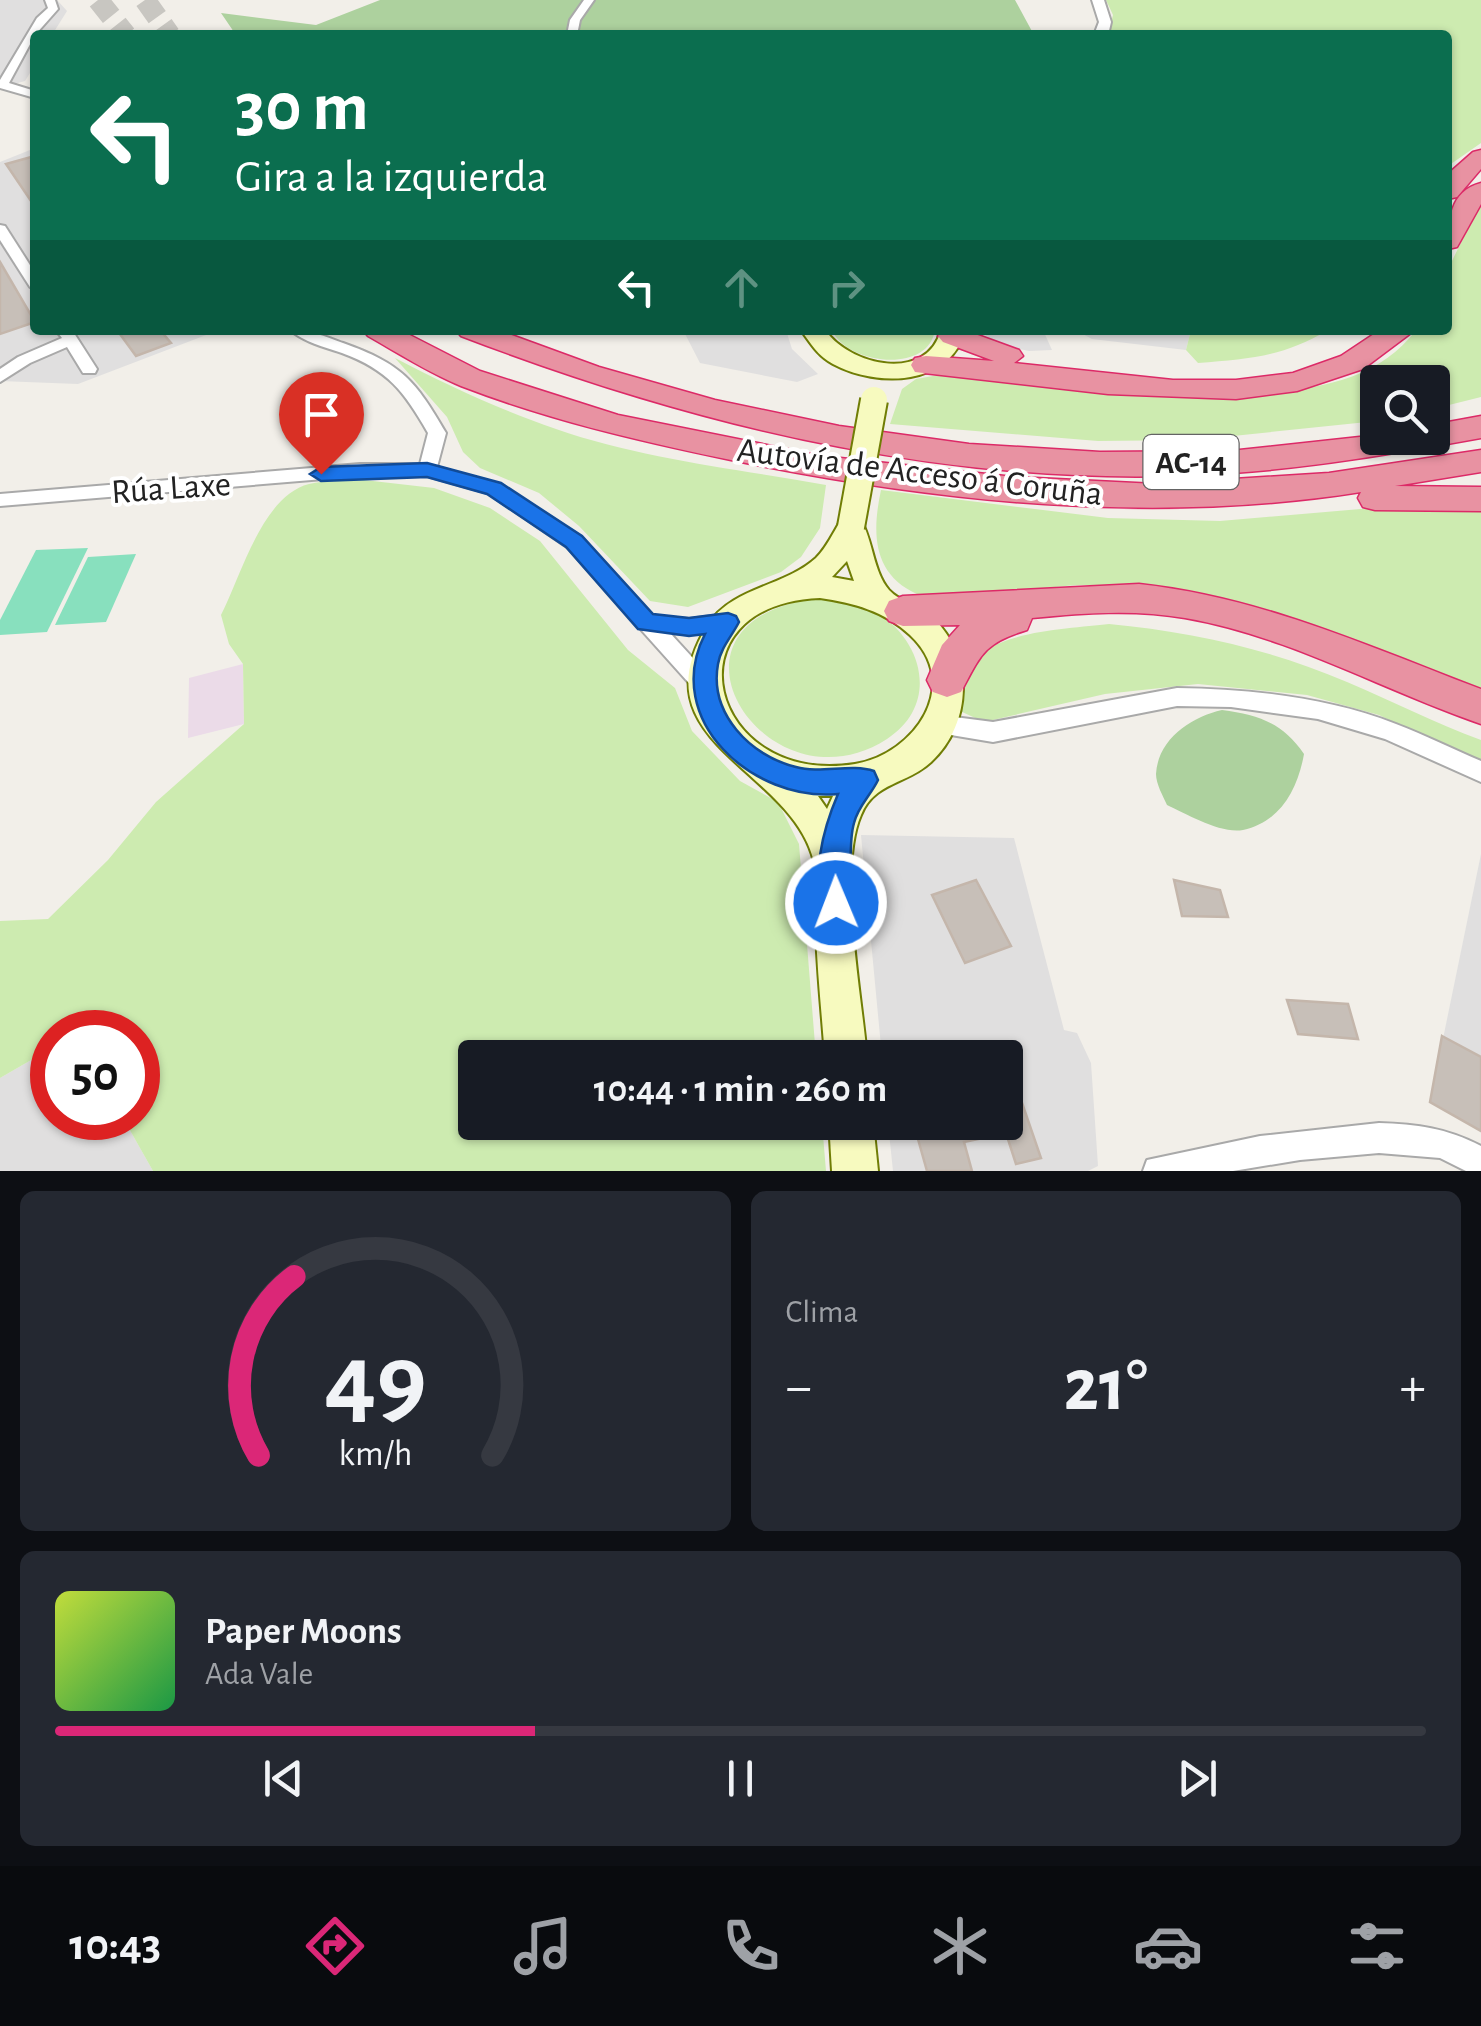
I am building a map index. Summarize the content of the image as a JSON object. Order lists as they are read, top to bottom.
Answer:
{
  "streets": {
    "highway": ["AC-14", "Autovía de Acceso á Coruña"],
    "street": ["Rúa Laxe"]
  },
  "page": {
    "turn": ["30 m", "Gira a la izquierda"],
    "limit": "50",
    "trip": "10:44 · 1 min · 260 m",
    "tile": "Clima",
    "heat": ["−", "21°", "+"],
    "song": ["Paper Moons", "Ada Vale"],
    "tabs": "10:43",
    "gauge": ["49", "km/h"]
  }
}
